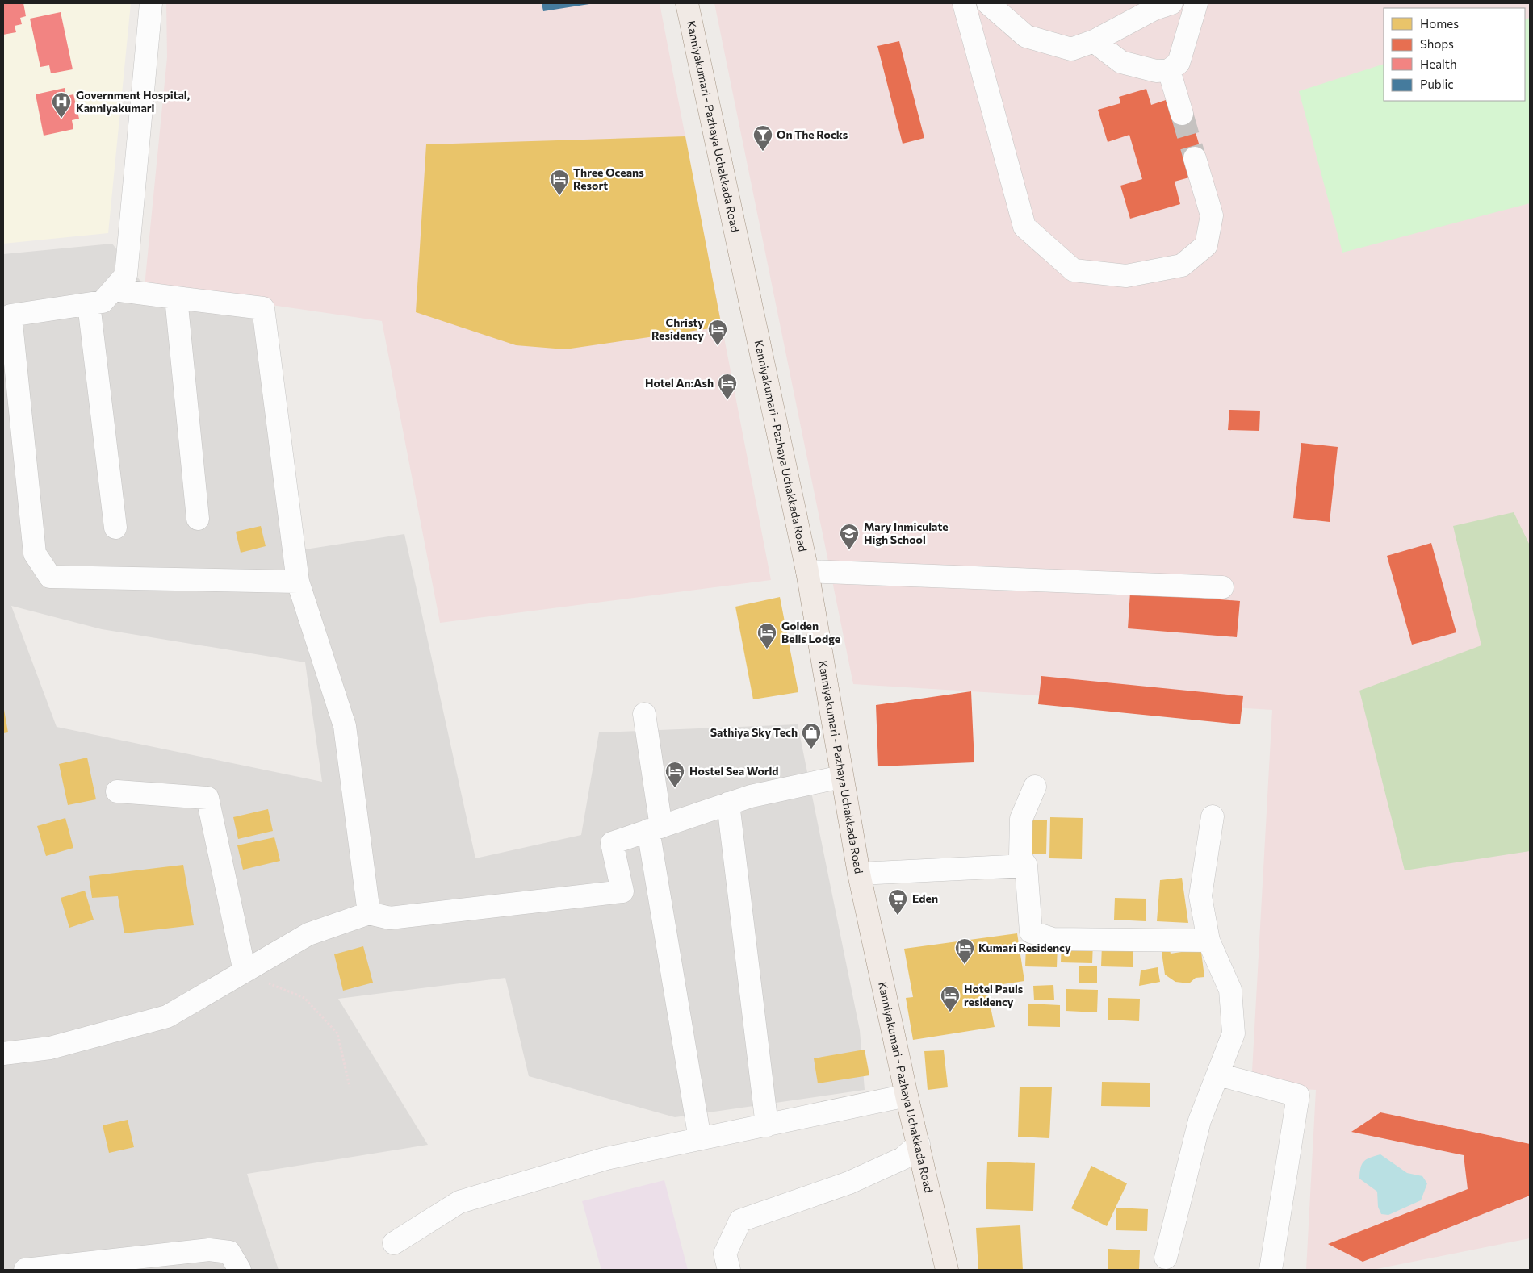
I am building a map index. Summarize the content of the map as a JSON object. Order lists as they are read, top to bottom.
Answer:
{
  "streets": {
    "main road": ["Kanniyakumari - Pazhaya Uchakkada Road"]
  },
  "places": {
    "hospital": ["Government Hospital, Kanniyakumari"],
    "bar": ["On The Rocks"],
    "hotel": [
      "Three Oceans Resort",
      "Christy Residency",
      "Hotel An:Ash",
      "Golden Bells Lodge",
      "Hostel Sea World",
      "Kumari Residency",
      "Hotel Pauls residency"
    ],
    "school or university": ["Mary Inmiculate High School"],
    "shop": ["Sathiya Sky Tech"],
    "supermarket": ["Eden"]
  },
  "legend": [
    "Homes",
    "Shops",
    "Health",
    "Public"
  ]
}
